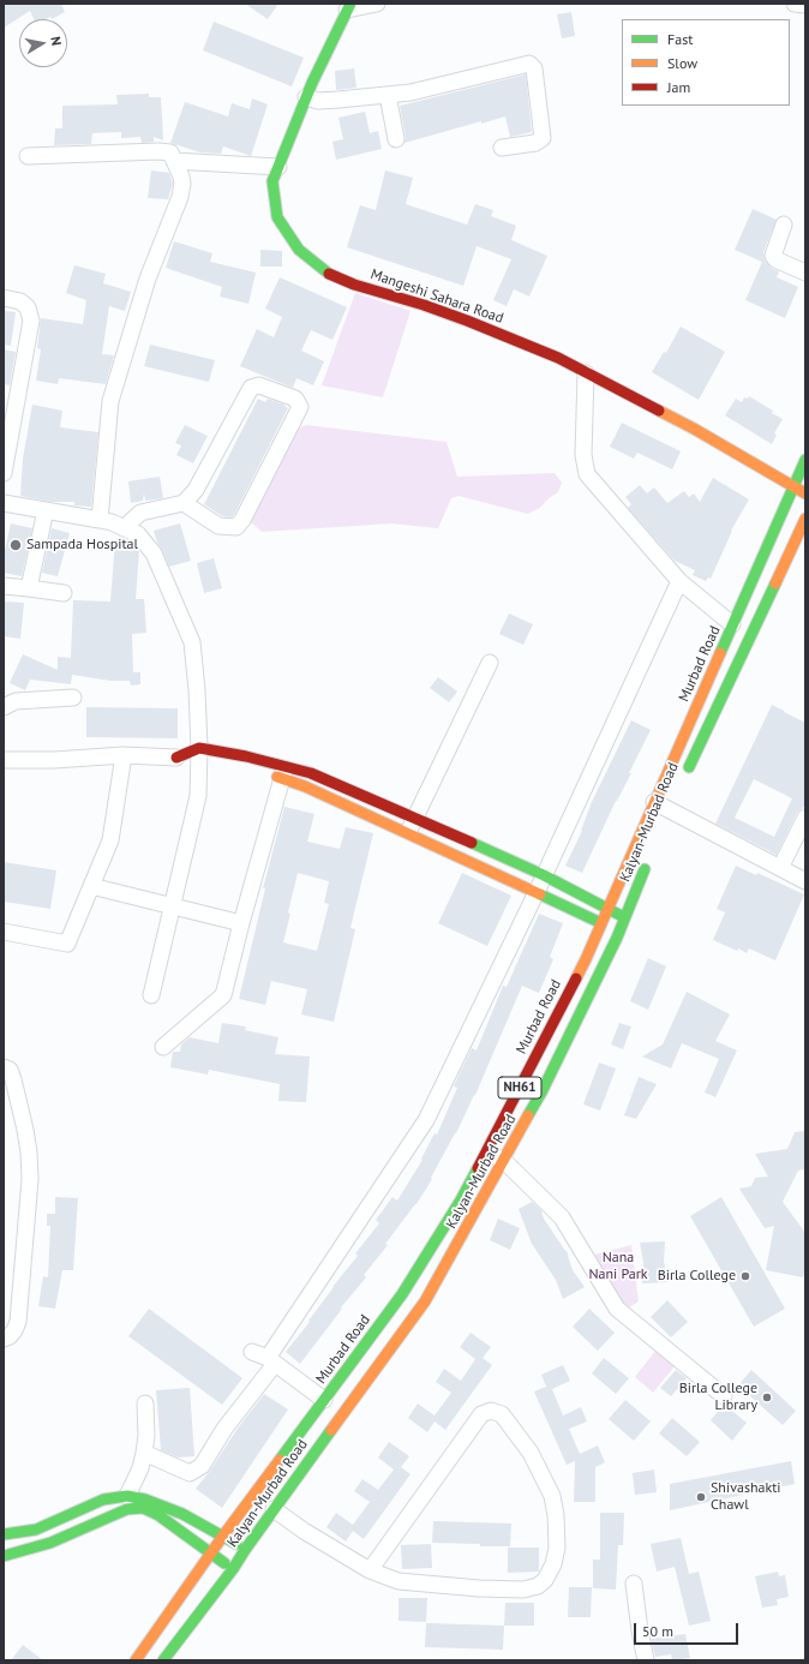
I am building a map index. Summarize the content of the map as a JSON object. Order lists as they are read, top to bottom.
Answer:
{
  "streets": {
    "main road": [
      "Mangeshi Sahara Road",
      "Murbad Road",
      "Kalyan-Murbad Road",
      "NH61"
    ]
  },
  "crossings": [
    ["Mangeshi Sahara Road", "Murbad Road"]
  ],
  "parks": ["Nana Nani Park"],
  "places": [
    "Sampada Hospital",
    "Birla College",
    "Birla College Library",
    "Shivashakti Chawl"
  ],
  "legend": ["Fast", "Slow", "Jam"],
  "scale_bar": "50 m",
  "north": "right"
}
